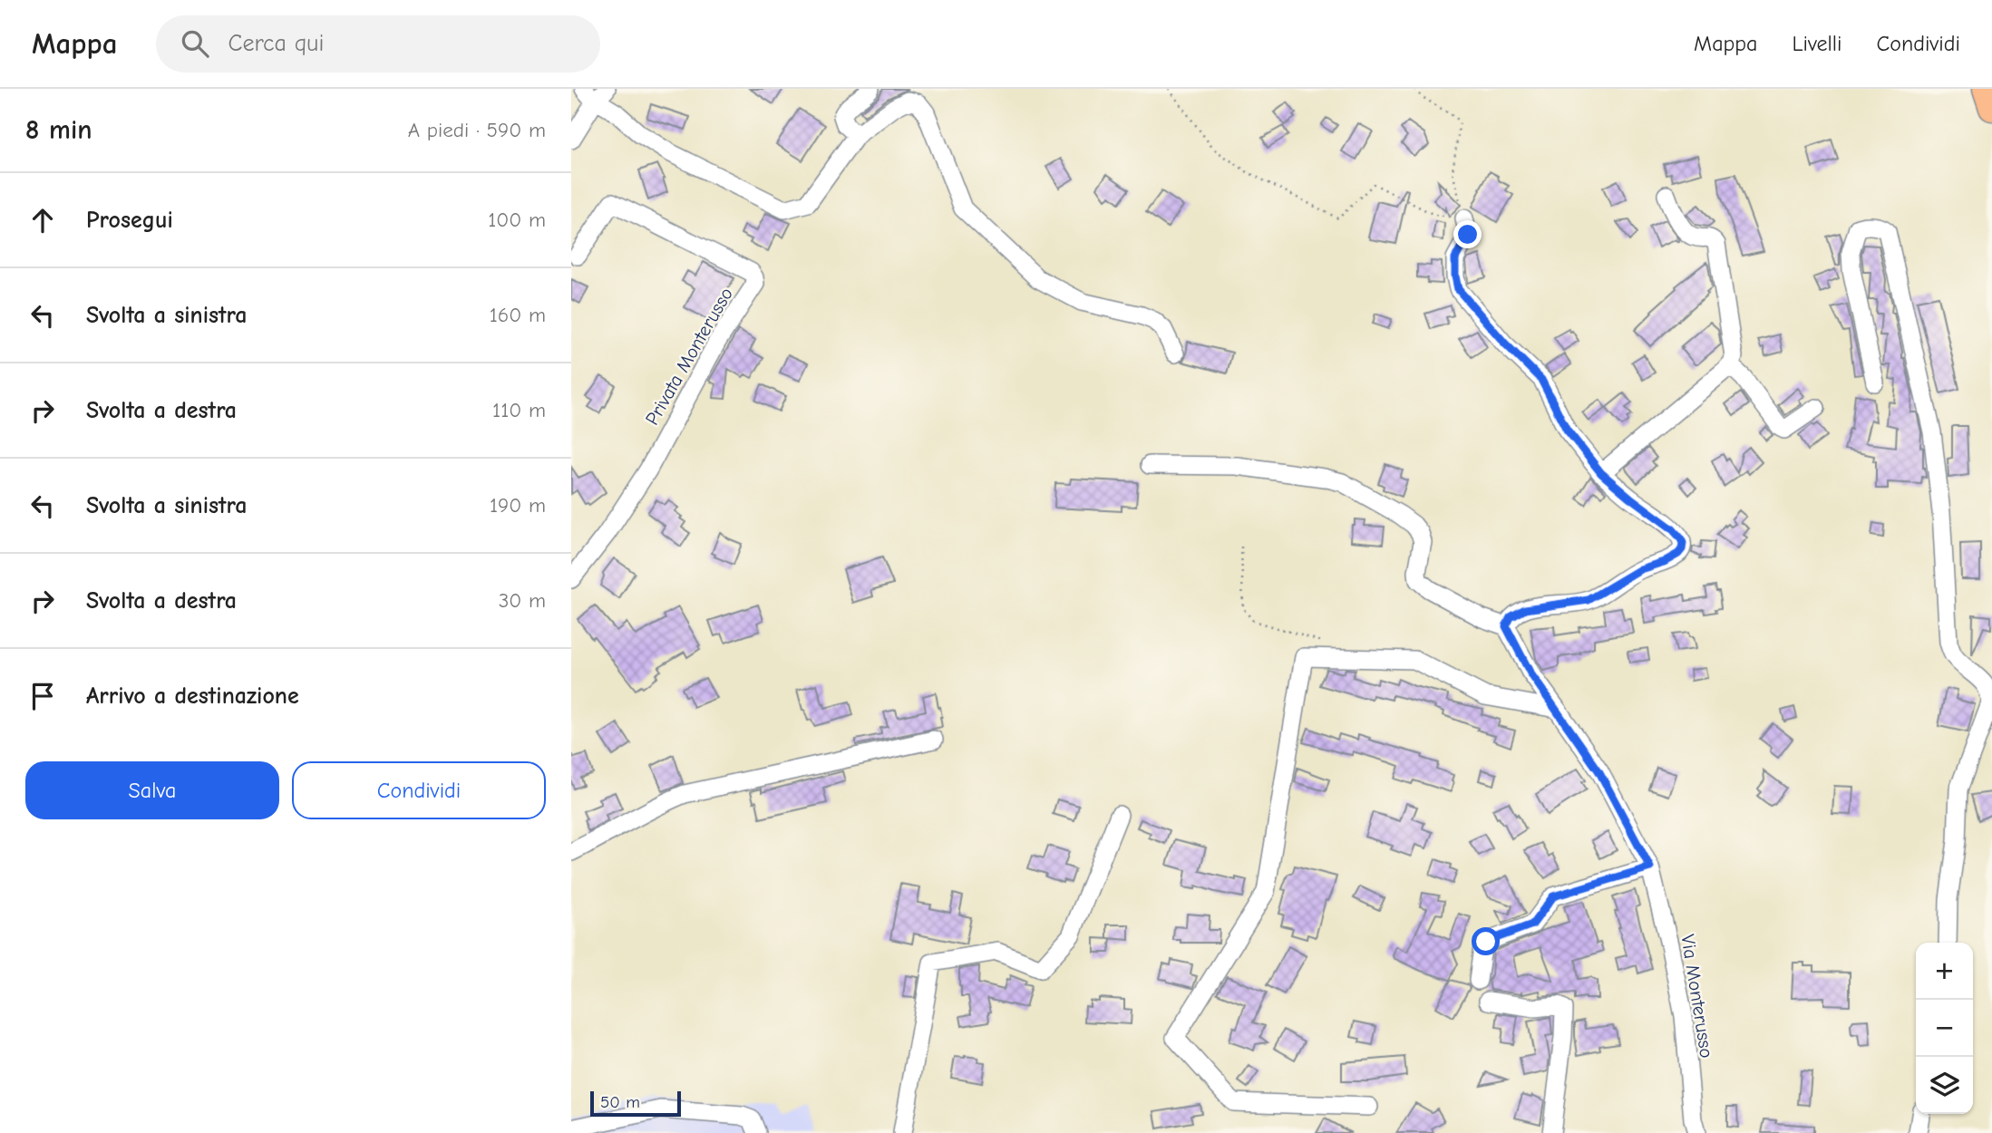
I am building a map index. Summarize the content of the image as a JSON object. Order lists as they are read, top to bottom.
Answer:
{
  "streets": {
    "street": ["Privata Monterusso", "Via Monterusso"]
  },
  "scale_bar": "50 m",
  "page": {
    "header": "Mappa",
    "search": "Cerca qui",
    "nav": ["Mappa", "Livelli", "Condividi"],
    "heading": ["8 min", "A piedi · 590 m"],
    "list": [
      ["Prosegui", "100 m"],
      ["Svolta a sinistra", "160 m"],
      ["Svolta a destra", "110 m"],
      ["Svolta a sinistra", "190 m"],
      ["Svolta a destra", "30 m"],
      "Arrivo a destinazione"
    ],
    "buttons": ["Salva", "Condividi"],
    "map_buttons": ["+", "−"],
    "scale": "50 m"
  }
}
